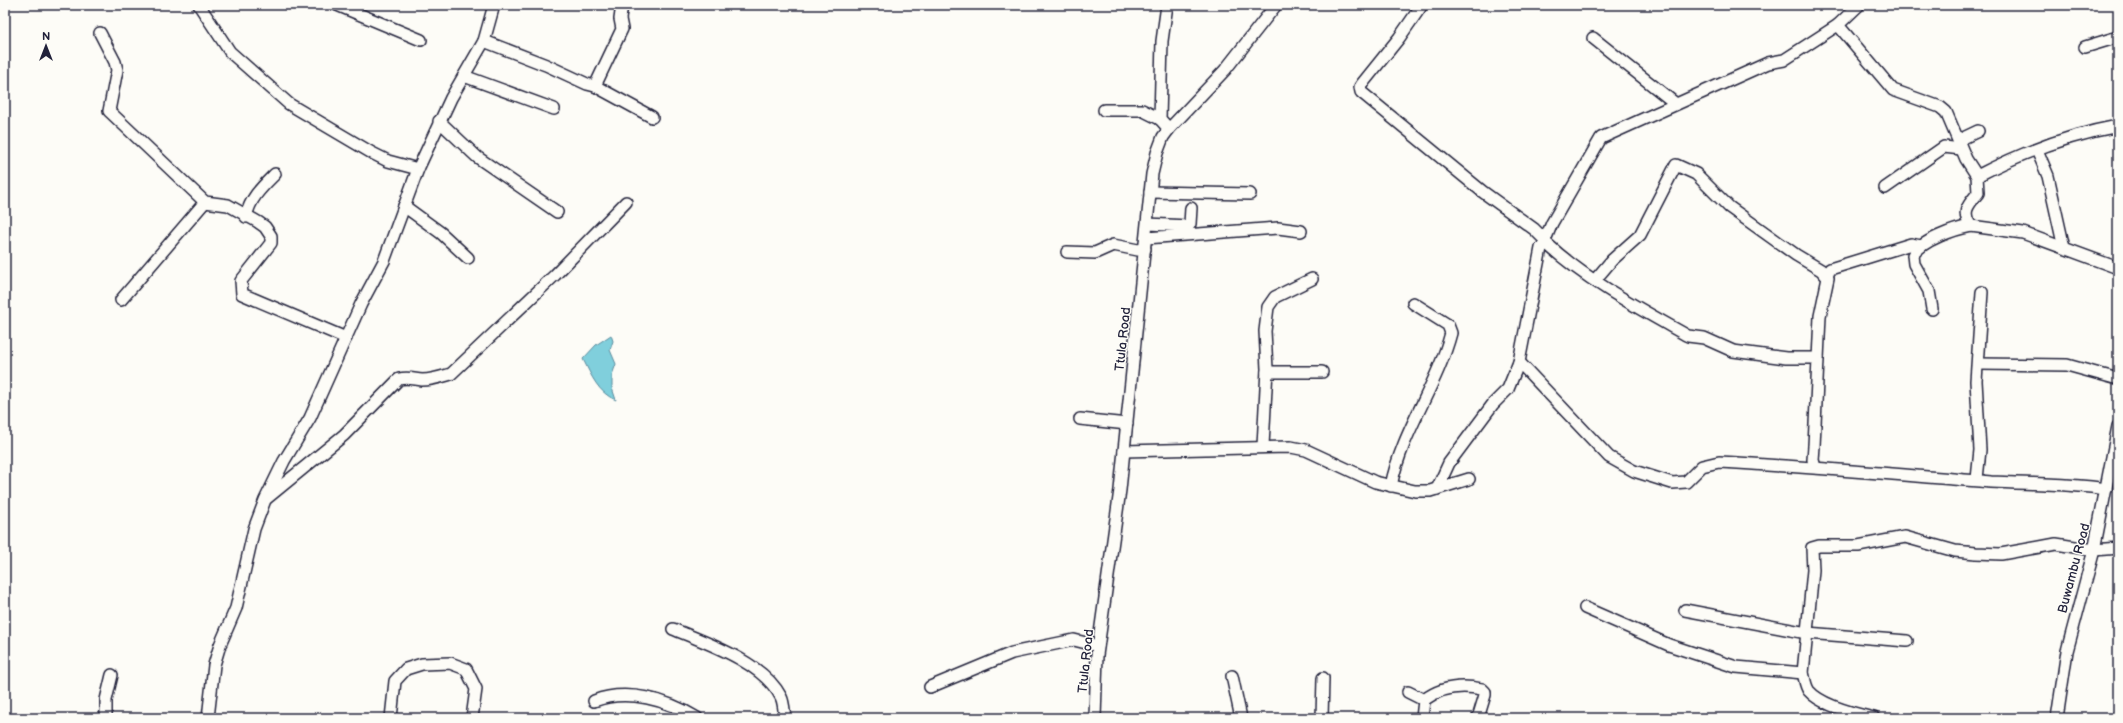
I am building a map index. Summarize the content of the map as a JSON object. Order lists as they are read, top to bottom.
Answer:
{
  "streets": {
    "street": ["Ttula Road", "Buwambu Road"]
  },
  "north": "top"
}
